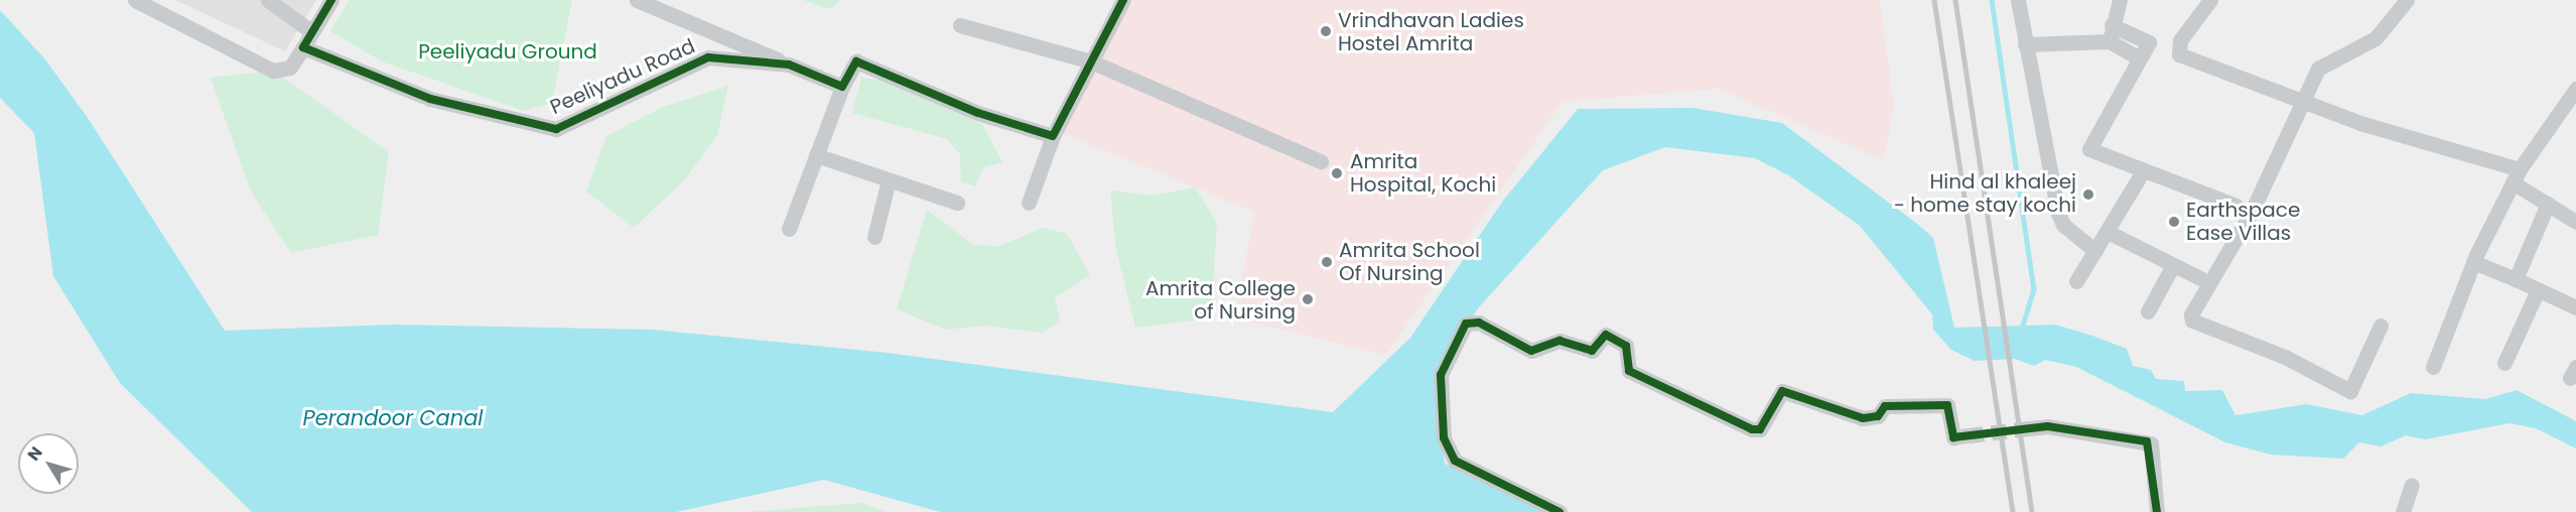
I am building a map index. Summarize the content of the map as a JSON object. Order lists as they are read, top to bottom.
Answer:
{
  "streets": {
    "street": ["Peeliyadu Road"]
  },
  "water": ["Perandoor Canal"],
  "parks": ["Peeliyadu Ground"],
  "places": [
    "Vrindhavan Ladies Hostel Amrita",
    "Amrita Hospital, Kochi",
    "Hind al khaleej - home stay kochi",
    "Earthspace Ease Villas",
    "Amrita School Of Nursing",
    "Amrita College of Nursing"
  ],
  "north": "top left"
}
